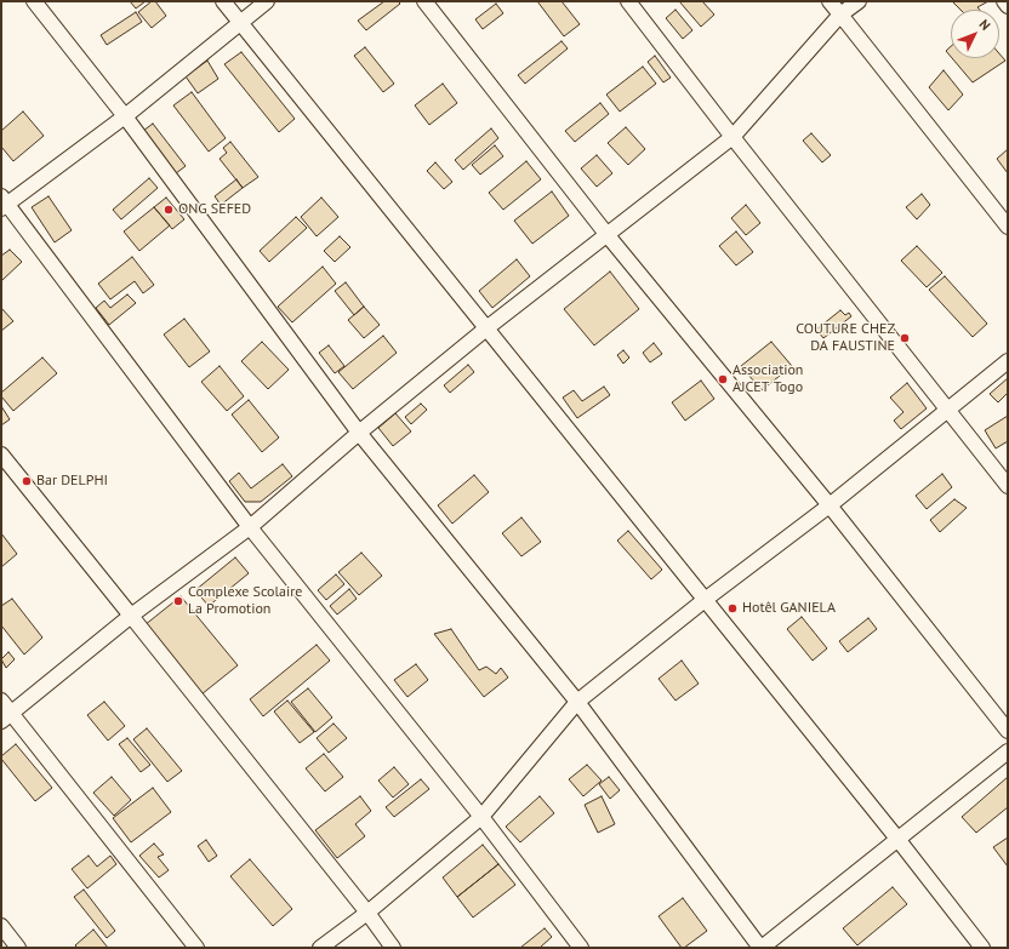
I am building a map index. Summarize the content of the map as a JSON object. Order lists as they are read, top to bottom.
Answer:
{
  "places": [
    "ONG SEFED",
    "COUTURE CHEZ DA FAUSTINE",
    "Association AJCET Togo",
    "Bar DELPHI",
    "Complexe Scolaire La Promotion",
    "Hotêl GANIELA"
  ],
  "north": "top right"
}
